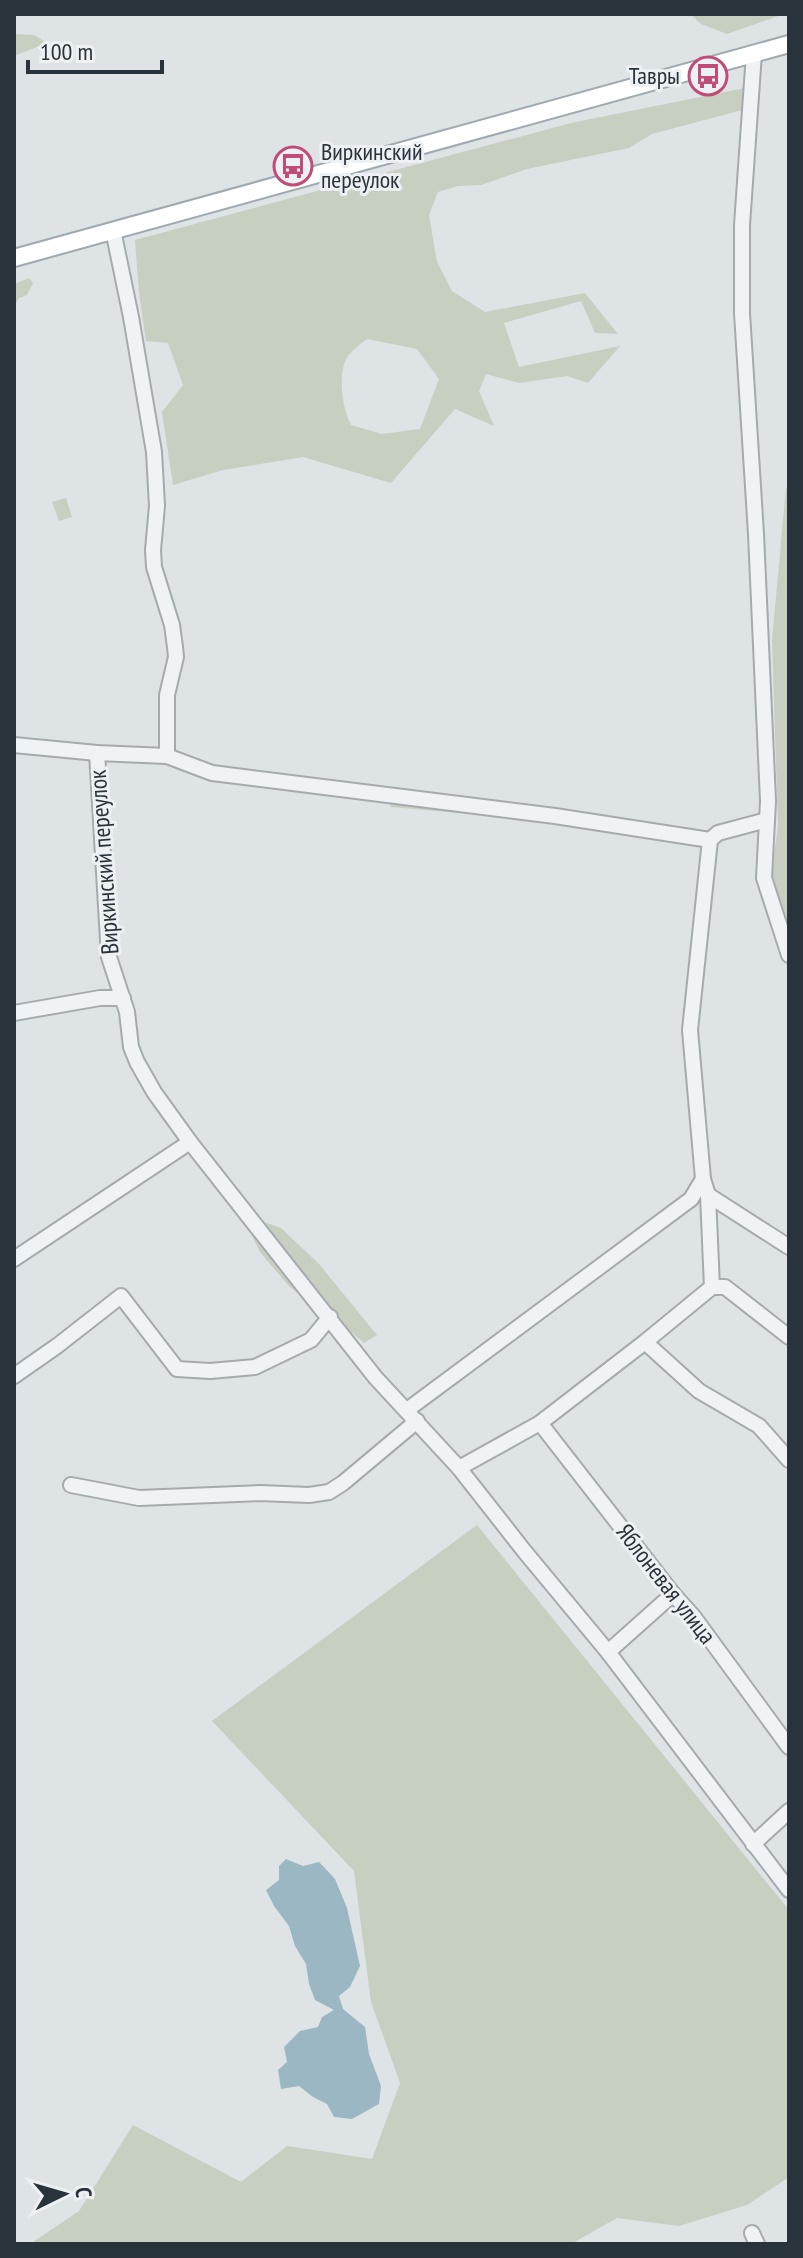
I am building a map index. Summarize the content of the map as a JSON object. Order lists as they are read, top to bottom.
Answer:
{
  "streets": {
    "street": ["Виркинский переулок", "Яблоневая улица"]
  },
  "places": {
    "bus stop": ["Тавры", "Виркинский переулок"]
  },
  "scale_bar": "100 m",
  "north": "right"
}
